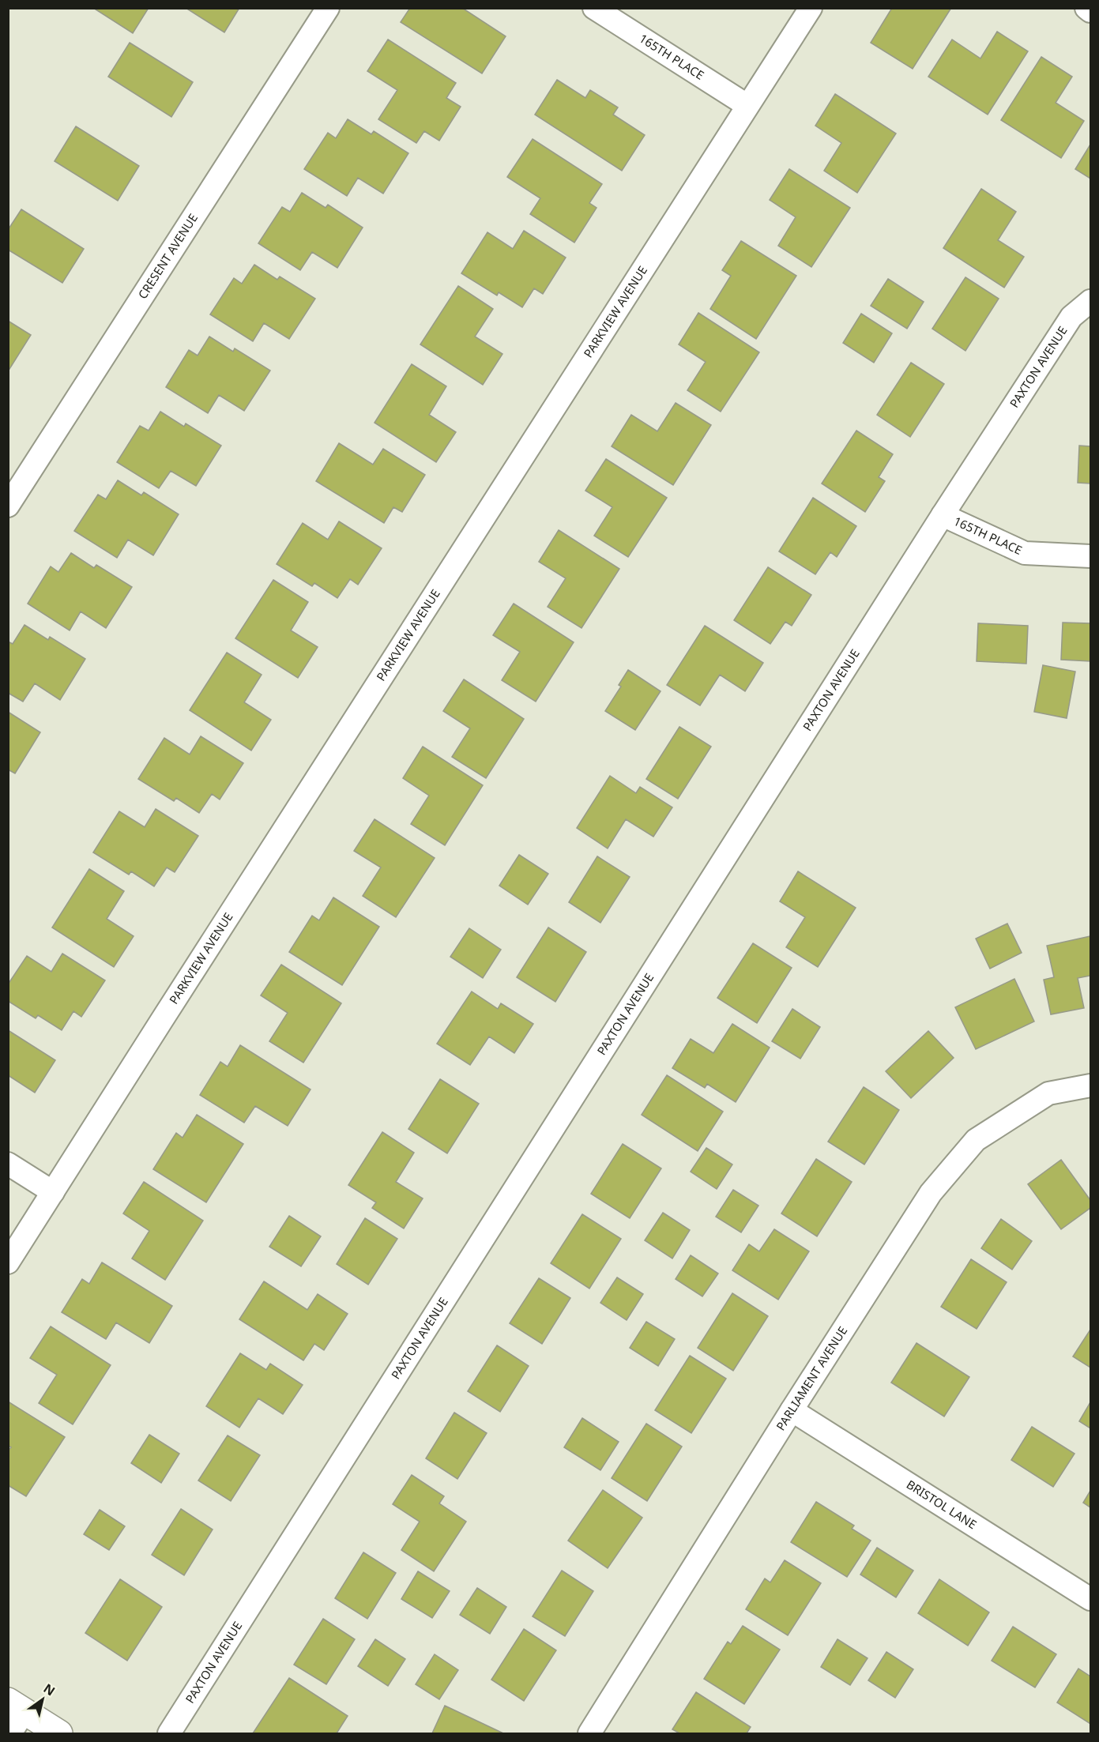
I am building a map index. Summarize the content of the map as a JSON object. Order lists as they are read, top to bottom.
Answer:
{
  "streets": {
    "street": [
      "165TH PLACE",
      "CRESENT AVENUE",
      "PARKVIEW AVENUE",
      "PAXTON AVENUE",
      "PARLIAMENT AVENUE",
      "BRISTOL LANE"
    ]
  },
  "crossings": [
    ["165TH PLACE", "PARKVIEW AVENUE"],
    ["165TH PLACE", "PAXTON AVENUE"],
    ["PARLIAMENT AVENUE", "BRISTOL LANE"]
  ],
  "north": "top right"
}
